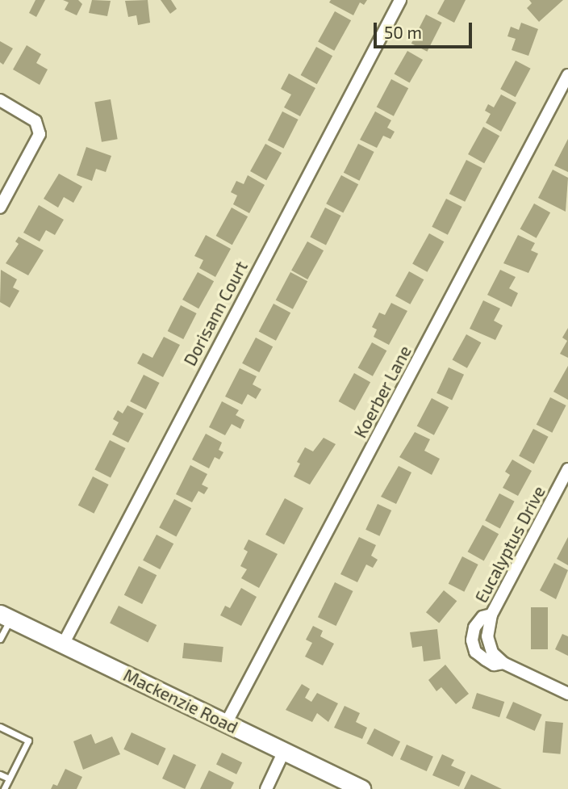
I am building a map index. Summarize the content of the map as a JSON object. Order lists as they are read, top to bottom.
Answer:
{
  "streets": {
    "main road": ["Mackenzie Road"],
    "street": ["Dorisann Court", "Koerber Lane", "Eucalyptus Drive"]
  },
  "crossings": [
    ["Dorisann Court", "Mackenzie Road"],
    ["Koerber Lane", "Mackenzie Road"]
  ],
  "scale_bar": "50 m"
}
